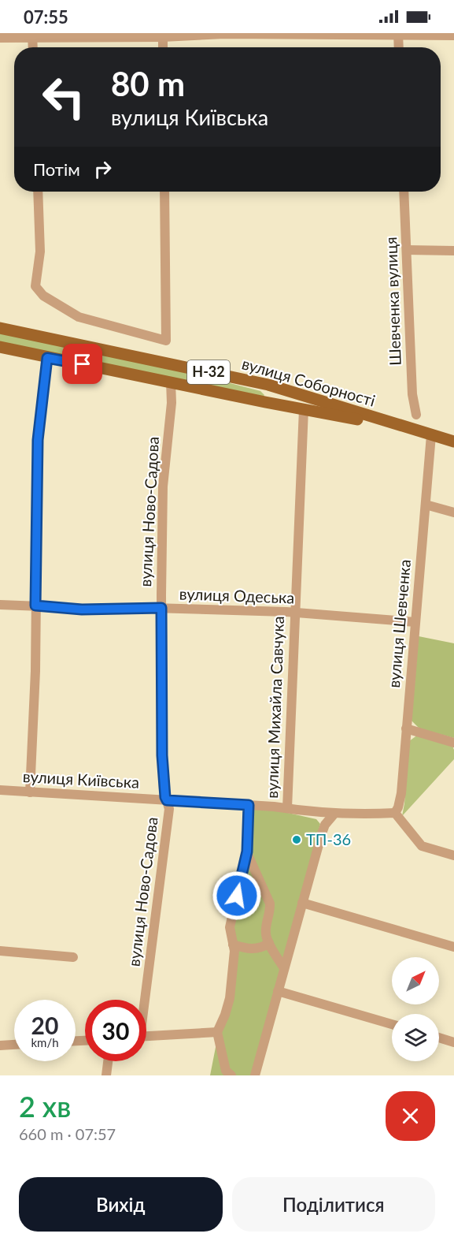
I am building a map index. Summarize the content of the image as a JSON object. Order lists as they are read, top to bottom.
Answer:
{
  "streets": {
    "main road": ["Н-32", "вулиця Соборності"],
    "street": [
      "Шевченка вулиця",
      "вулиця Ново-Садова",
      "вулиця Одеська",
      "вулиця Шевченка",
      "вулиця Михайла Савчука",
      "вулиця Київська"
    ]
  },
  "crossings": [
    ["вулиця Соборності", "вулиця Ново-Садова"],
    ["вулиця Соборності", "вулиця Шевченка"],
    ["вулиця Соборності", "вулиця Михайла Савчука"],
    ["вулиця Ново-Садова", "вулиця Одеська"],
    ["вулиця Ново-Садова", "вулиця Київська"],
    ["вулиця Одеська", "вулиця Шевченка"],
    ["вулиця Одеська", "вулиця Михайла Савчука"],
    ["вулиця Шевченка", "вулиця Київська"],
    ["вулиця Михайла Савчука", "вулиця Київська"]
  ],
  "places": ["ТП-36"],
  "north": "top right",
  "page": {
    "status": "07:55",
    "turn": ["80 m", "вулиця Київська"],
    "then": "Потім",
    "speed": "20 km/h",
    "limit": "30",
    "heading": ["2 хв", "660 m · 07:57"],
    "buttons": ["Вихід", "Поділитися"]
  }
}
